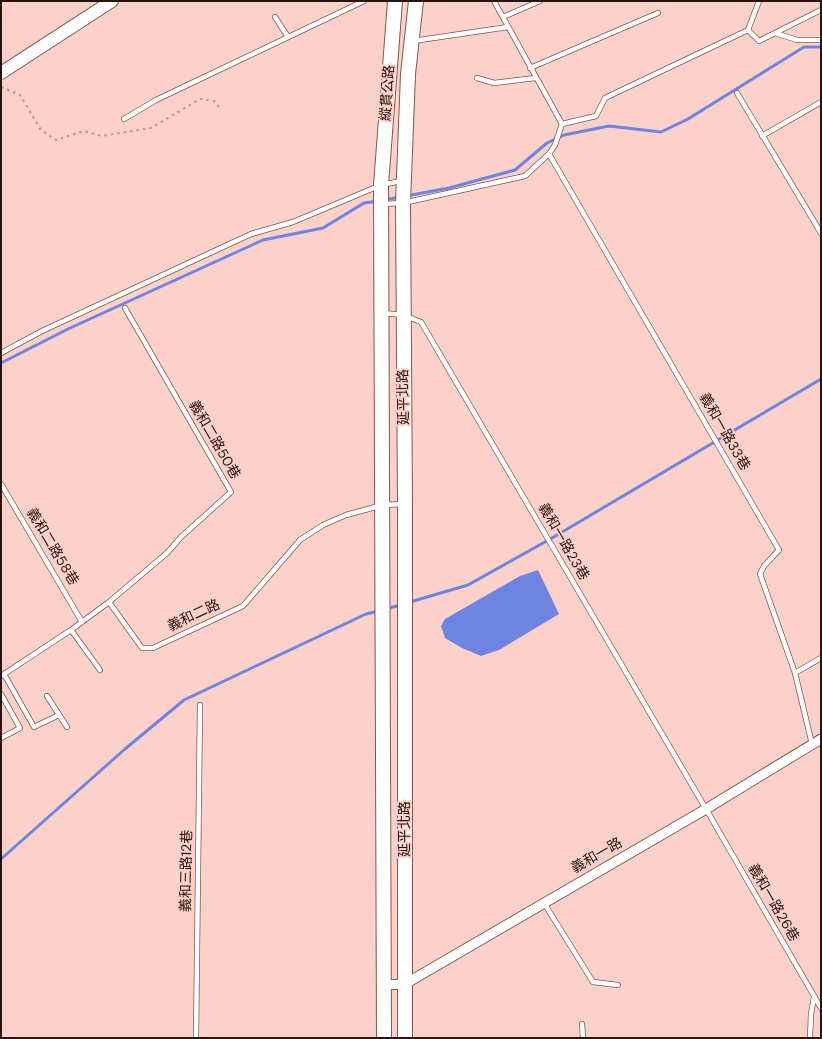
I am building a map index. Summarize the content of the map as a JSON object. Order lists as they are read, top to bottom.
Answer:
{
  "streets": {
    "main road": ["縱貫公路", "延平北路"],
    "street": ["義和一路"],
    "lane": [
      "義和一路33巷",
      "義和二路50巷",
      "義和一路23巷",
      "義和二路58巷",
      "義和二路",
      "義和三路12巷",
      "義和一路26巷"
    ]
  },
  "crossings": [
    ["縱貫公路", "延平北路"],
    ["延平北路", "義和一路23巷"],
    ["延平北路", "義和二路"],
    ["延平北路", "義和一路"],
    ["義和一路33巷", "義和一路"],
    ["義和二路50巷", "義和二路"],
    ["義和一路23巷", "義和一路"],
    ["義和一路23巷", "義和一路26巷"],
    ["義和一路", "義和一路26巷"]
  ]
}
